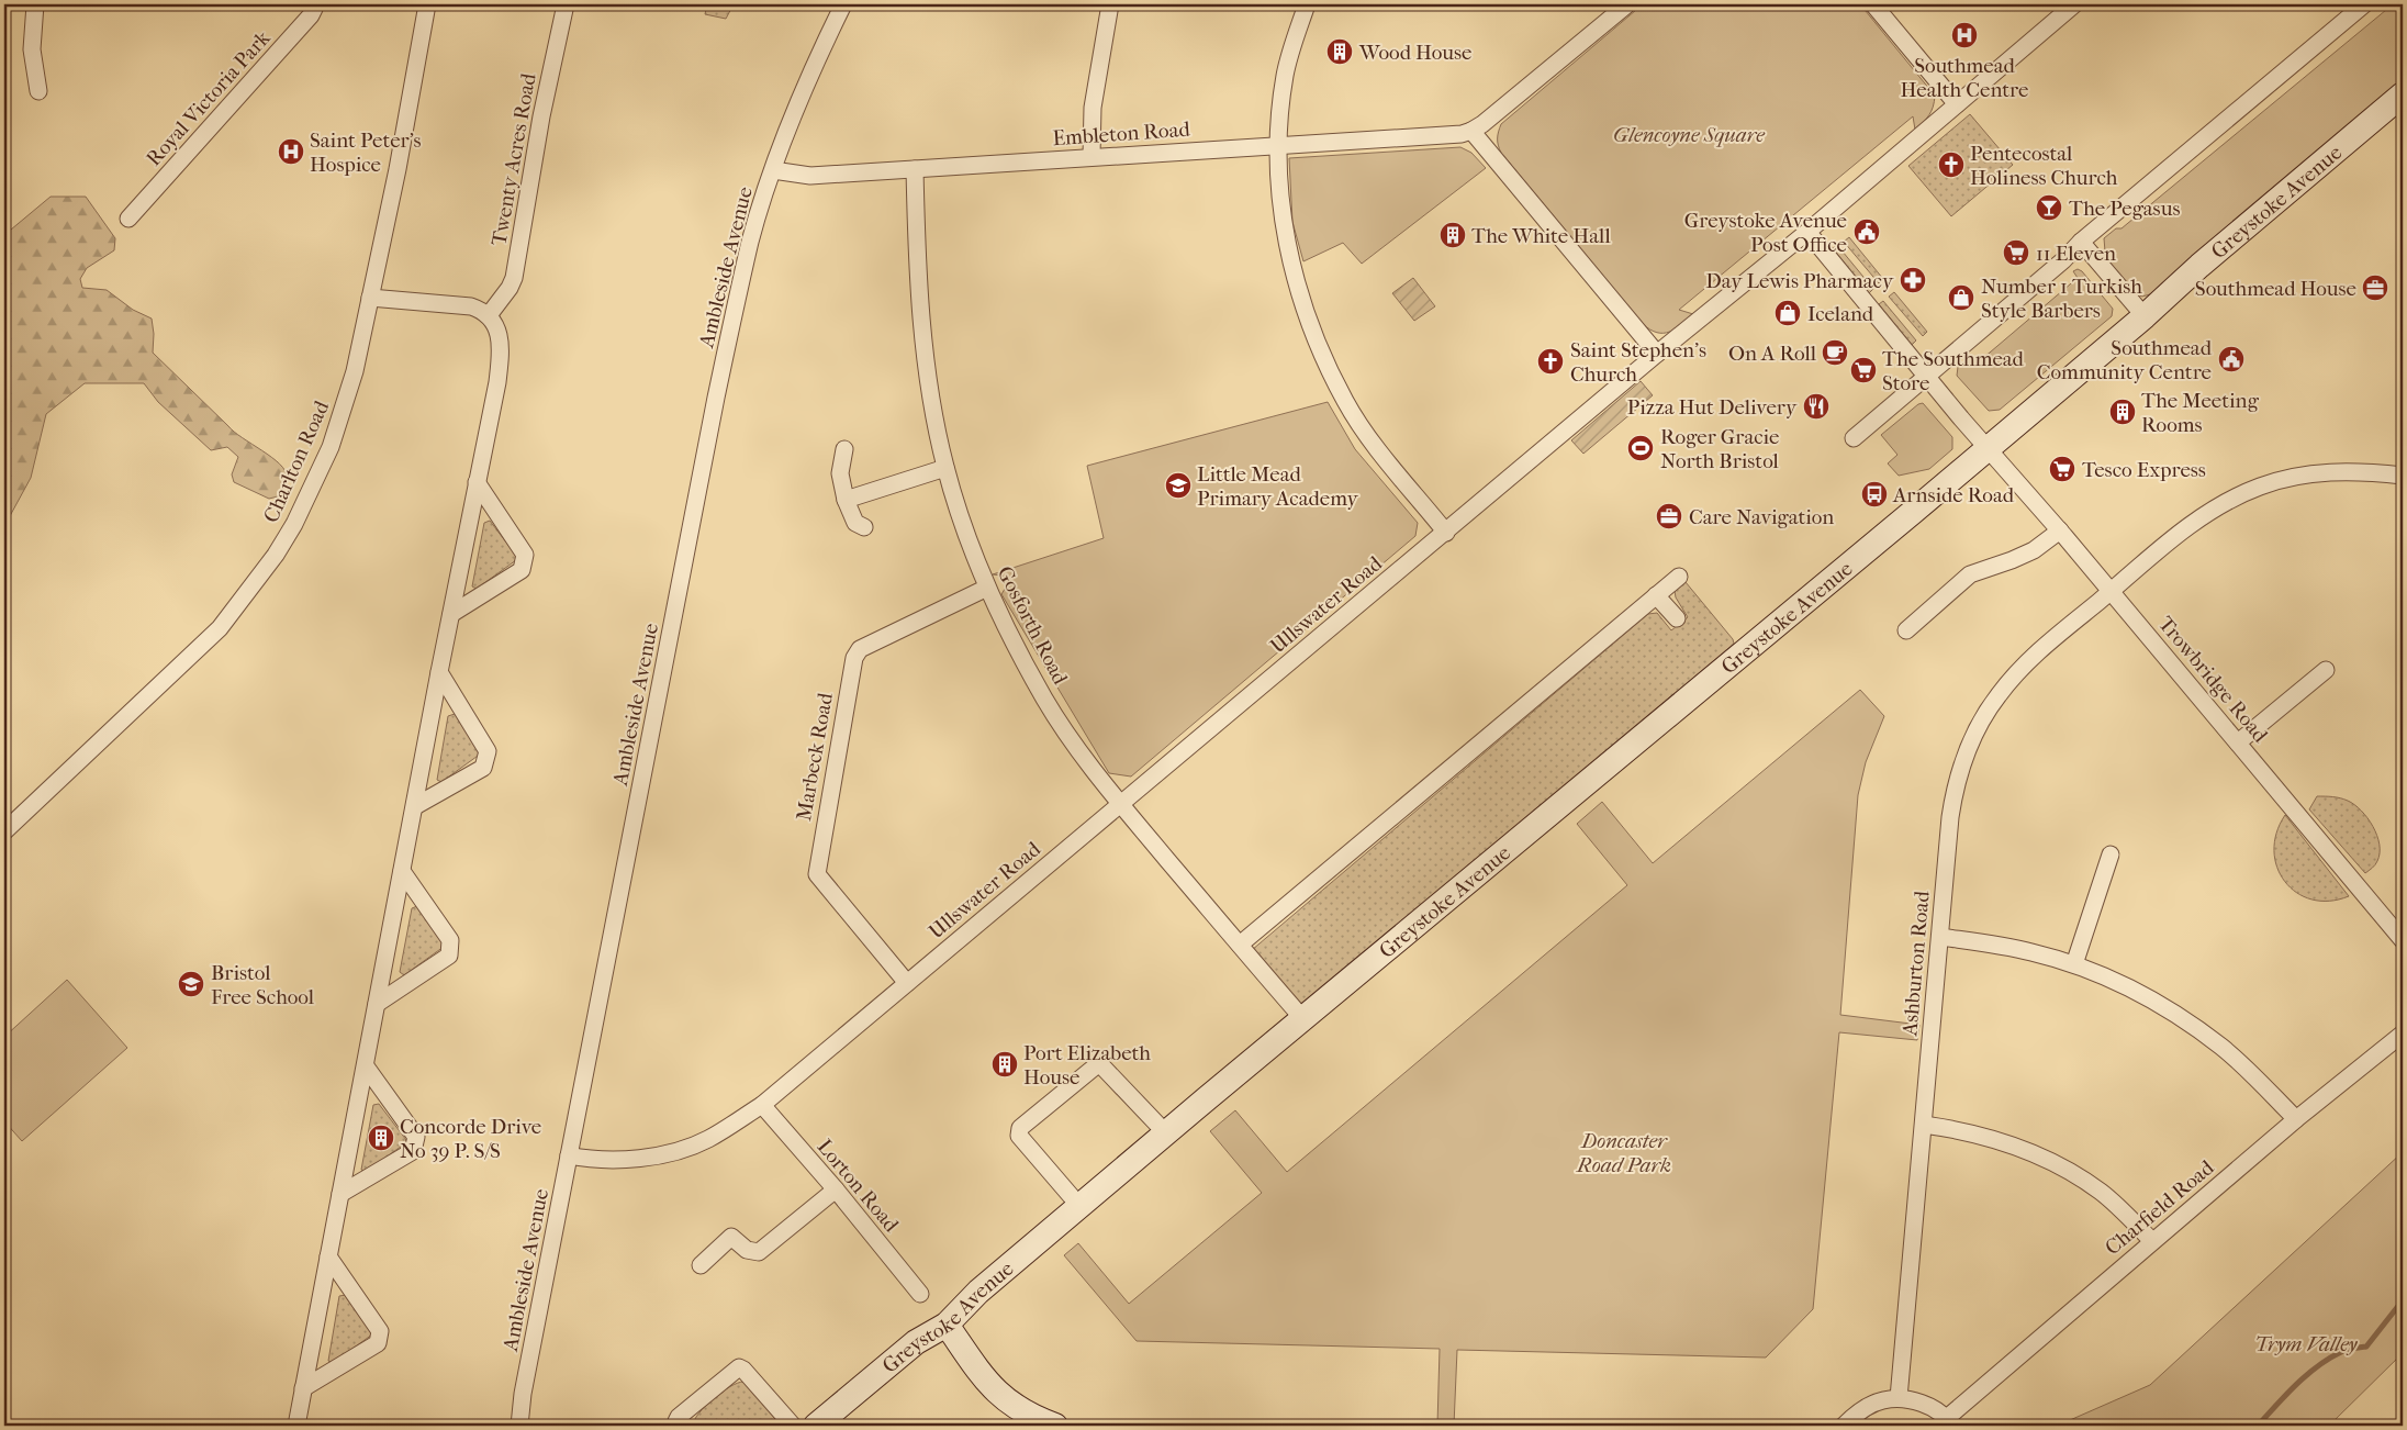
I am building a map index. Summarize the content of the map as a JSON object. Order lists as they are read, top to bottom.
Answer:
{
  "streets": {
    "street": [
      "Royal Victoria Park",
      "Embleton Road",
      "Twenty Acres Road",
      "Greystoke Avenue",
      "Ambleside Avenue",
      "Charlton Road",
      "Ullswater Road",
      "Gosforth Road",
      "Trowbridge Road",
      "Marbeck Road",
      "Ashburton Road",
      "Lorton Road",
      "Charfield Road"
    ]
  },
  "crossings": [
    ["Embleton Road", "Ambleside Avenue"],
    ["Embleton Road", "Gosforth Road"],
    ["Greystoke Avenue", "Gosforth Road"],
    ["Greystoke Avenue", "Trowbridge Road"],
    ["Ambleside Avenue", "Ullswater Road"],
    ["Ullswater Road", "Gosforth Road"],
    ["Ullswater Road", "Marbeck Road"],
    ["Ullswater Road", "Lorton Road"],
    ["Gosforth Road", "Marbeck Road"],
    ["Trowbridge Road", "Ashburton Road"]
  ],
  "parks": ["Glencoyne Square", "Doncaster Road Park", "Trym Valley"],
  "places": {
    "hospital": ["Southmead Health Centre", "Saint Peter's Hospice"],
    "building": [
      "Wood House",
      "The White Hall",
      "The Meeting Rooms",
      "Port Elizabeth House",
      "Concorde Drive No 39 P. S/S"
    ],
    "church": ["Pentecostal Holiness Church", "Saint Stephen's Church"],
    "bar": ["The Pegasus"],
    "public building": ["Greystoke Avenue Post Office", "Southmead Community Centre"],
    "supermarket": ["11 Eleven", "The Southmead Store", "Tesco Express"],
    "pharmacy": ["Day Lewis Pharmacy"],
    "office": ["Southmead House", "Care Navigation"],
    "shop": ["Number 1 Turkish Style Barbers", "Iceland"],
    "cafe": ["On A Roll"],
    "restaurant": ["Pizza Hut Delivery"],
    "sports": ["Roger Gracie North Bristol"],
    "school or university": ["Little Mead Primary Academy", "Bristol Free School"],
    "bus stop": ["Arnside Road"]
  }
}
